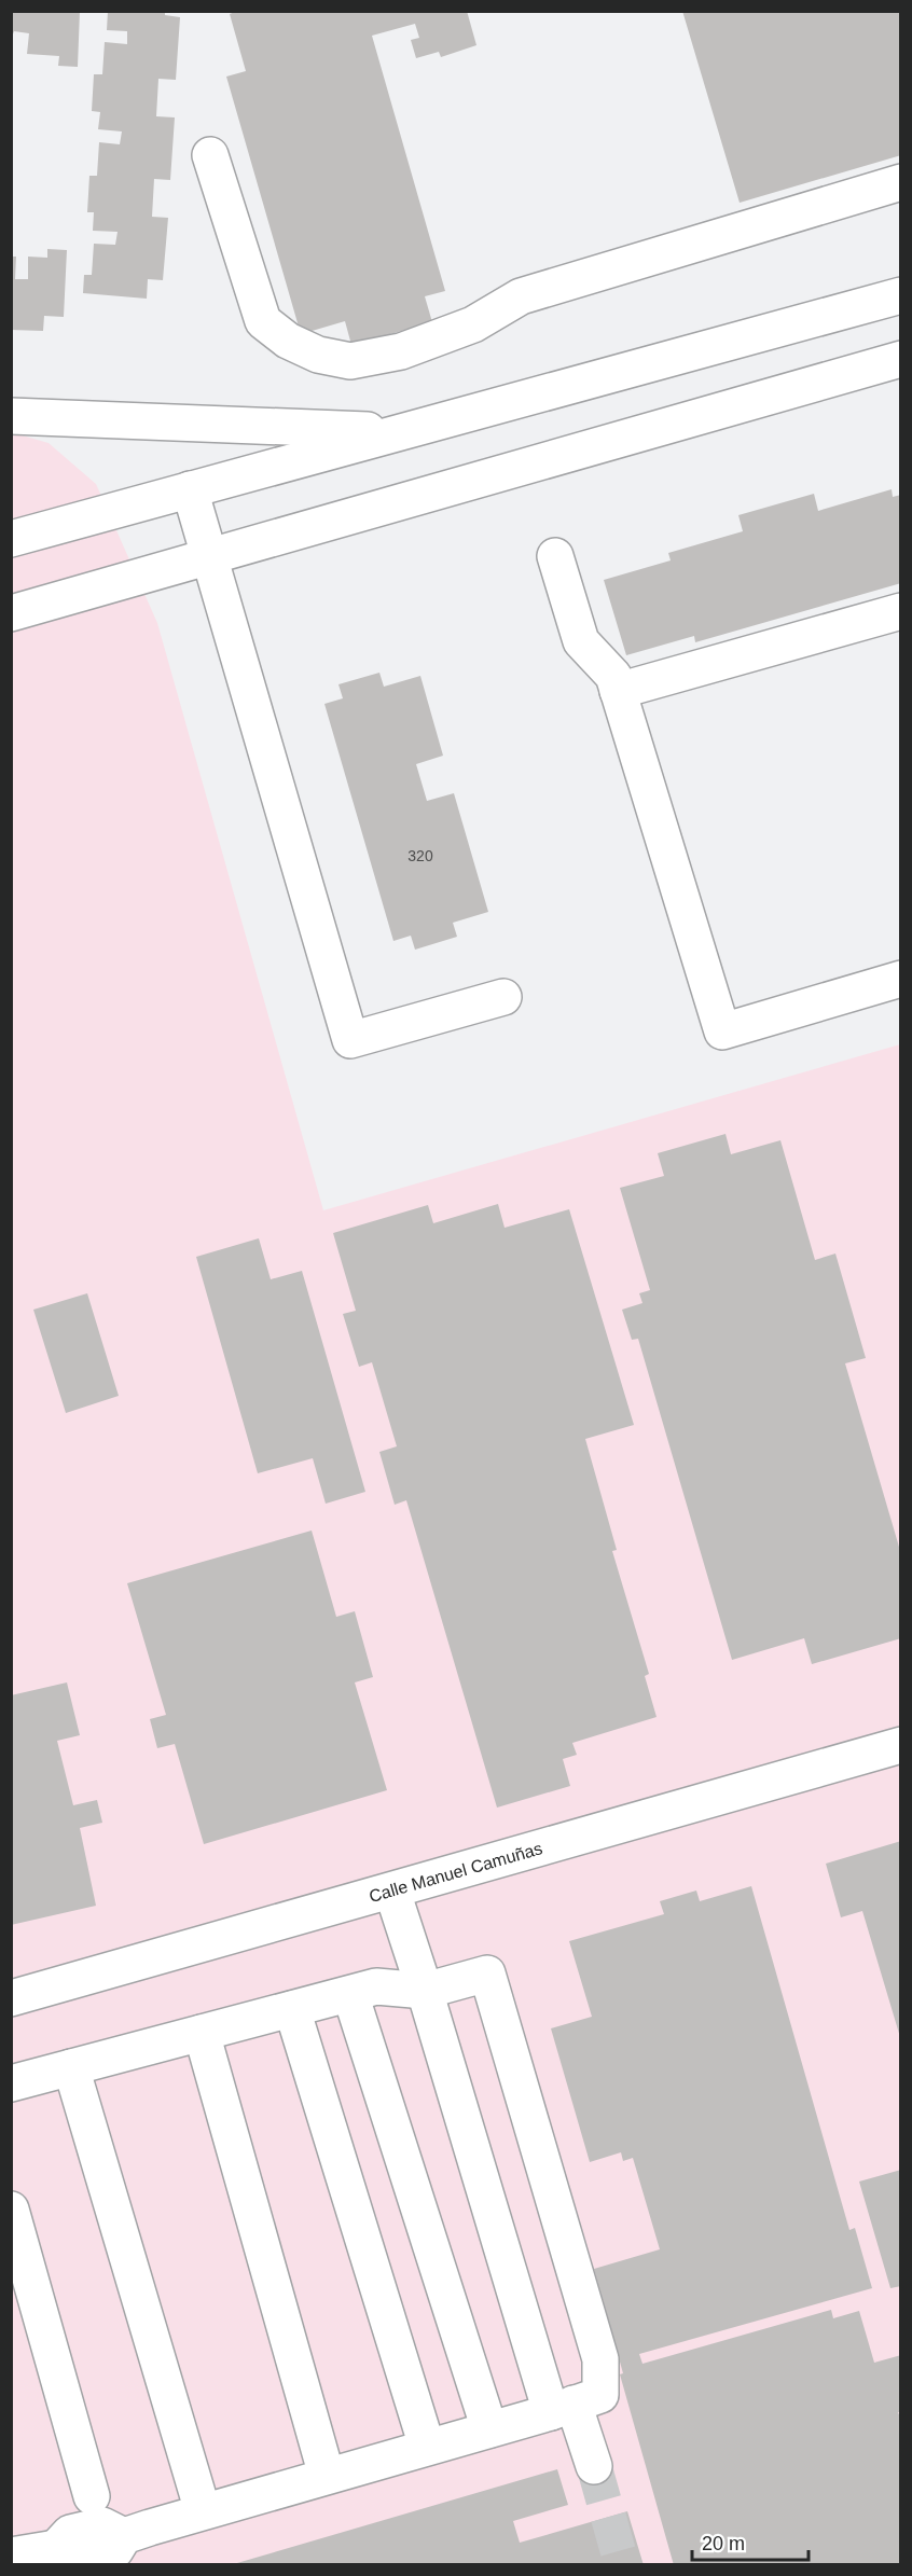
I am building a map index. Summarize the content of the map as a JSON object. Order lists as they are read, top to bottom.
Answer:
{
  "streets": {
    "street": ["Calle Manuel Camuñas"]
  },
  "house_numbers": ["320"],
  "scale_bar": "20 m"
}
